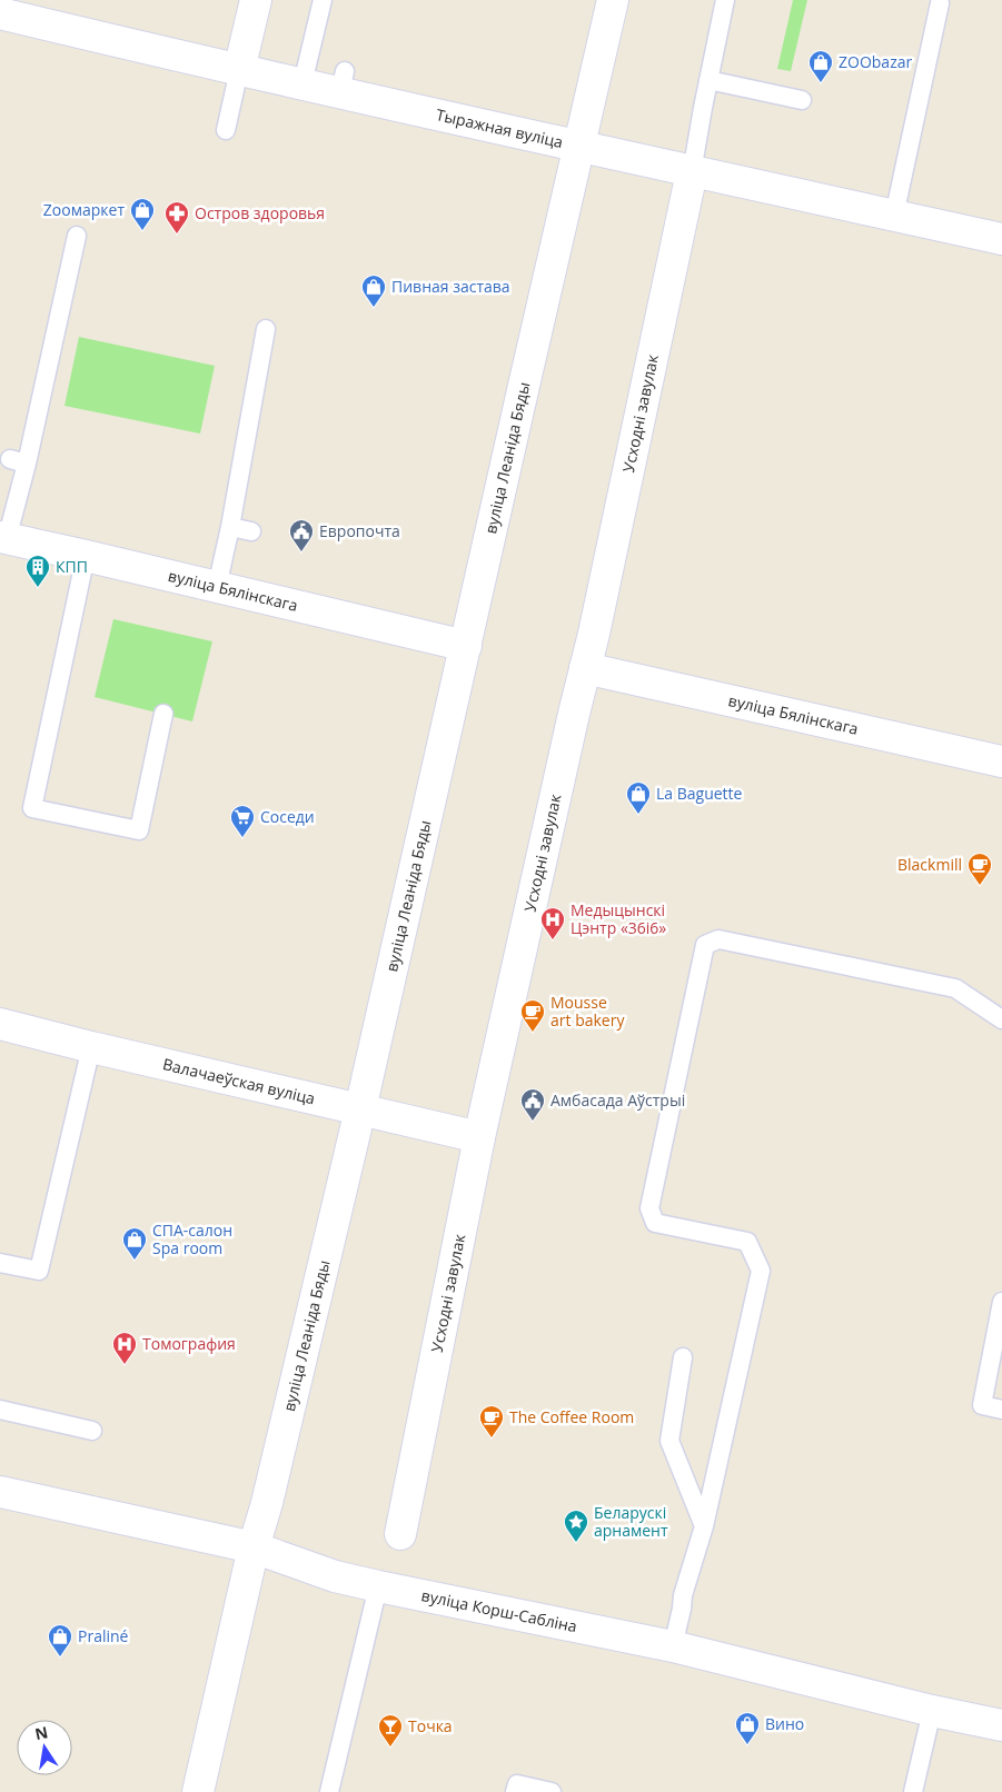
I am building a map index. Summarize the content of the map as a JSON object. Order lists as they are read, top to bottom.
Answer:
{
  "streets": {
    "street": [
      "Тыражная вуліца",
      "Усходні завулак",
      "вуліца Леаніда Бяды",
      "вуліца Бялінскага",
      "Валачаеўская вуліца",
      "вуліца Корш-Сабліна"
    ]
  },
  "crossings": [
    ["Тыражная вуліца", "Усходні завулак"],
    ["Тыражная вуліца", "вуліца Леаніда Бяды"],
    ["Усходні завулак", "вуліца Бялінскага"],
    ["Усходні завулак", "Валачаеўская вуліца"],
    ["вуліца Леаніда Бяды", "вуліца Бялінскага"],
    ["вуліца Леаніда Бяды", "Валачаеўская вуліца"],
    ["вуліца Леаніда Бяды", "вуліца Корш-Сабліна"]
  ],
  "places": {
    "shop": [
      "ZOObazar",
      "Zooмаркет",
      "Пивная застава",
      "La Baguette",
      "СПА-салон Spa room",
      "Praliné",
      "Вино"
    ],
    "pharmacy": ["Остров здоровья"],
    "public building": ["Европочта", "Амбасада Аўстрыі"],
    "building": ["КПП"],
    "supermarket": ["Соседи"],
    "cafe": ["Blackmill", "Mousse art bakery", "The Coffee Room"],
    "hospital": ["Медыцынскі Цэнтр «36і6»", "Томография"],
    "place": ["Беларускі арнамент"],
    "bar": ["Точка"]
  },
  "north": "top"
}
